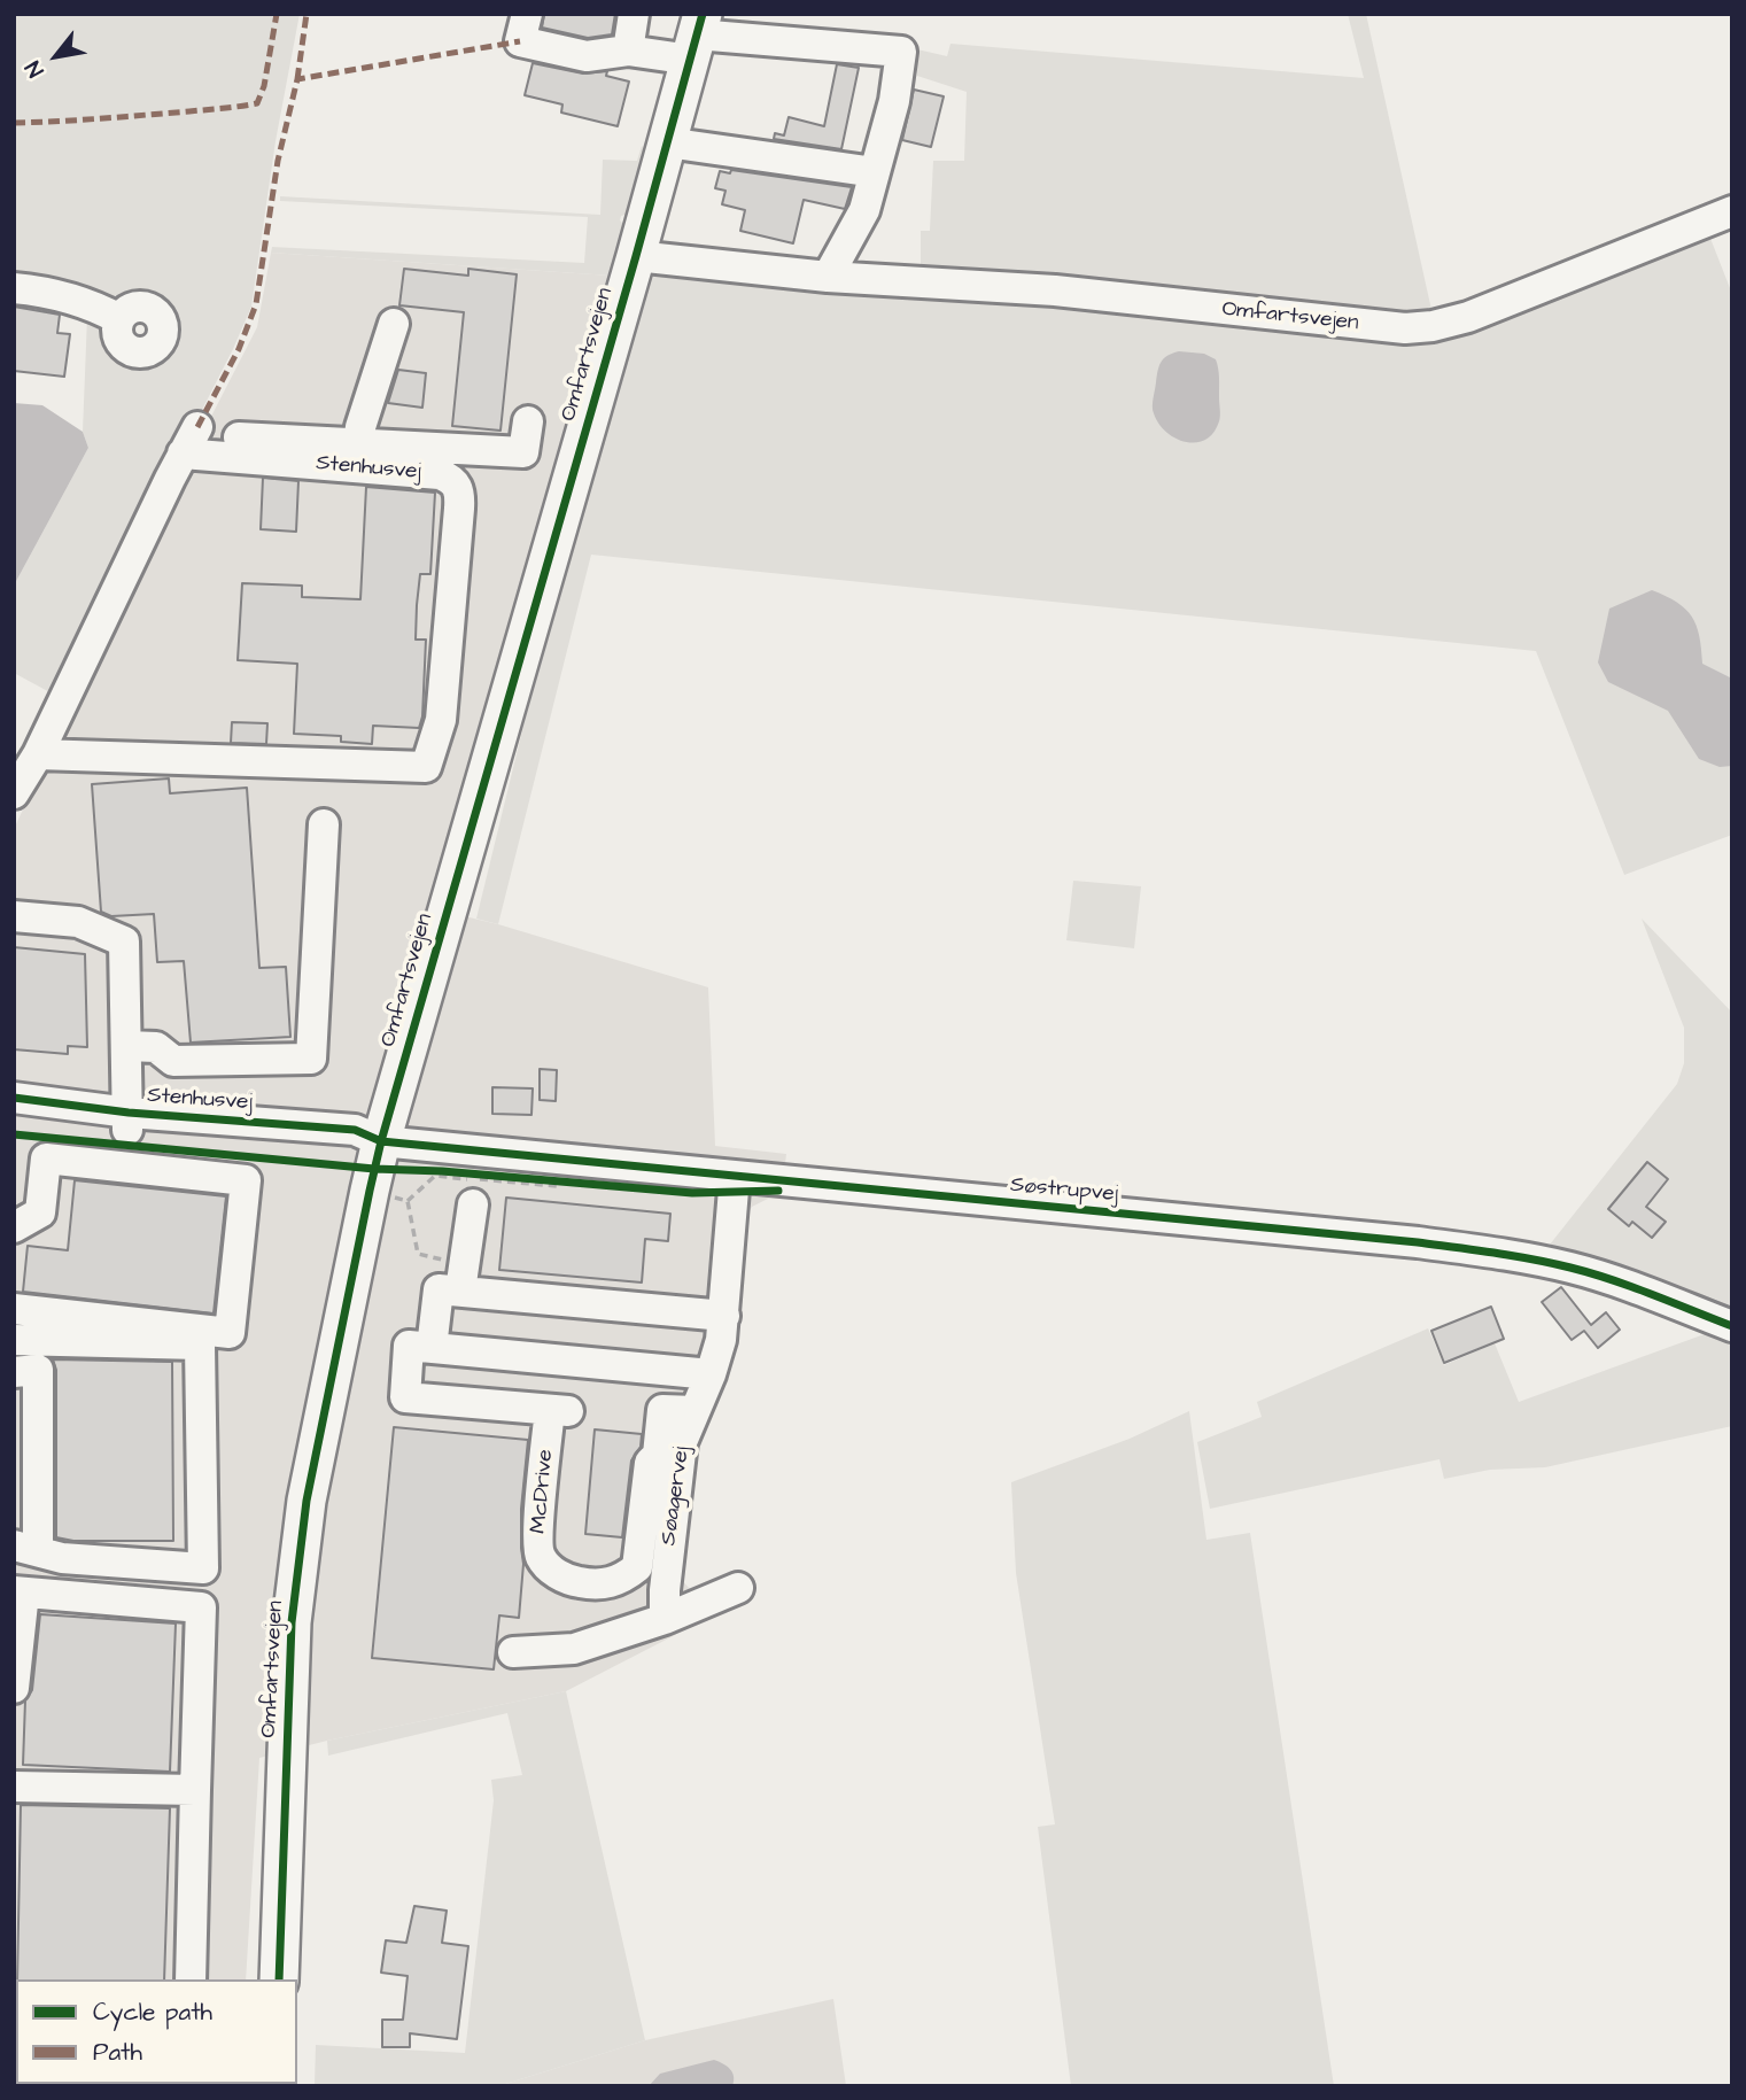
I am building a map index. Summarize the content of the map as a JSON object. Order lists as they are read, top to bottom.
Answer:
{
  "streets": {
    "main road": ["Omfartsvejen"],
    "street": [
      "Stenhusvej",
      "Søstrupvej",
      "McDrive",
      "Søagervej"
    ]
  },
  "crossings": [
    ["Omfartsvejen", "Stenhusvej"],
    ["Omfartsvejen", "Søstrupvej"],
    ["Stenhusvej", "Søstrupvej"],
    ["Søstrupvej", "Søagervej"],
    ["McDrive", "Søagervej"]
  ],
  "legend": ["Cycle path", "Path"],
  "north": "bottom left"
}
